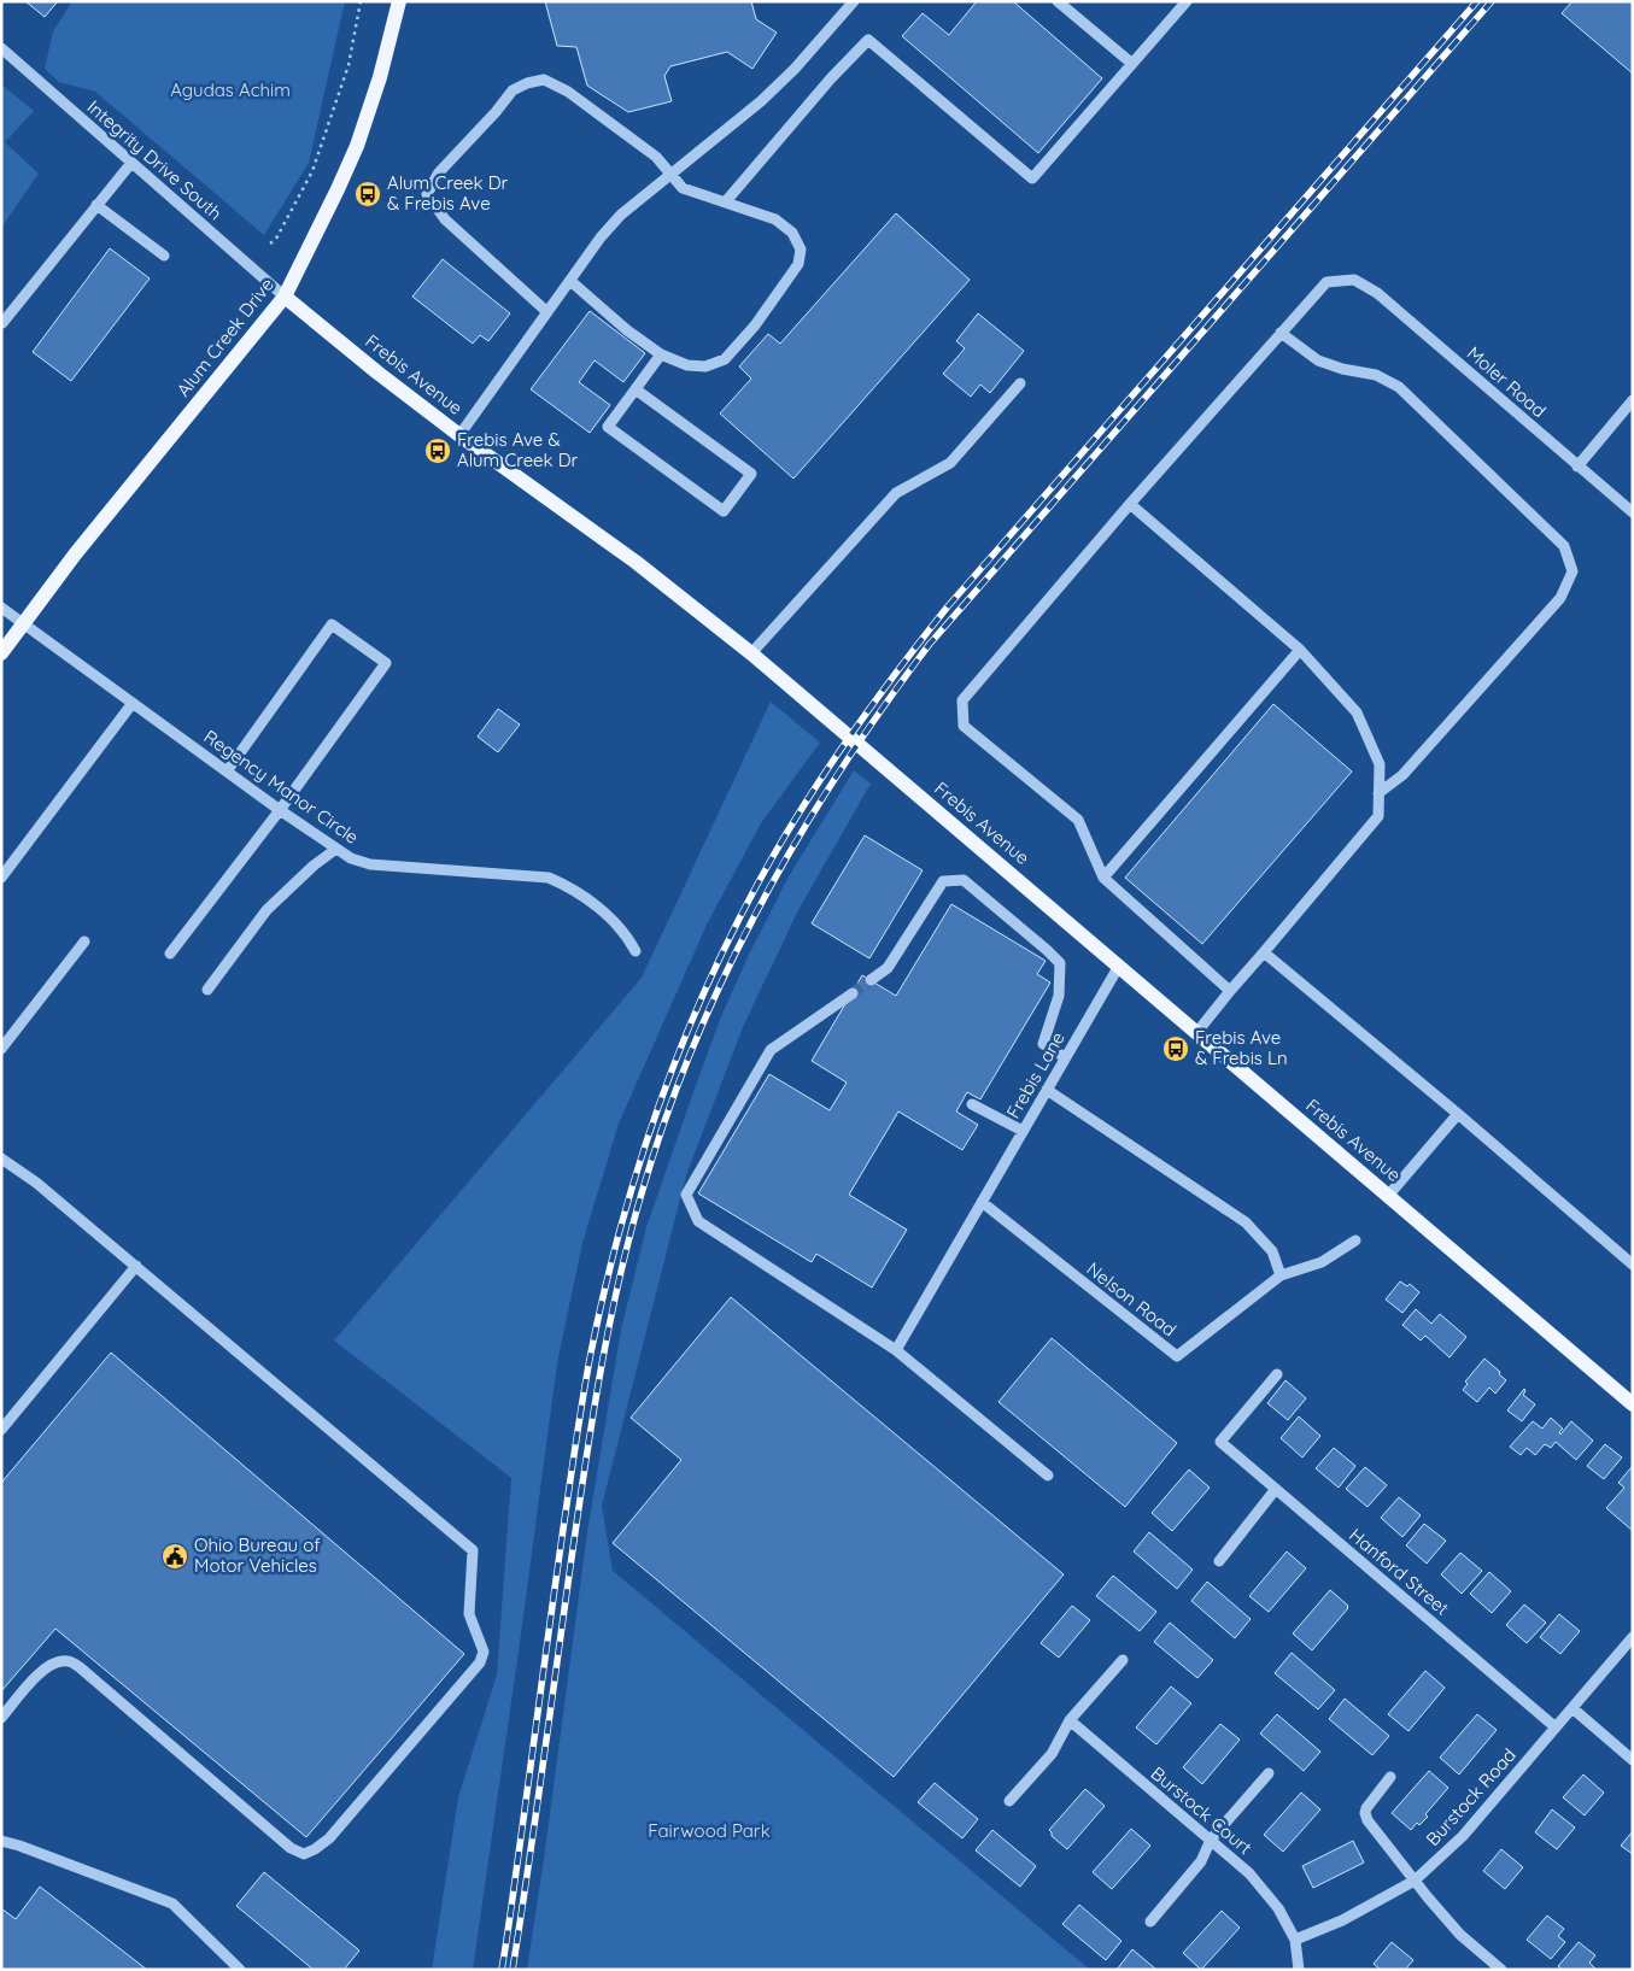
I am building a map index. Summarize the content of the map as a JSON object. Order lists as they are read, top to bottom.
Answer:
{
  "streets": {
    "main road": ["Alum Creek Drive", "Frebis Avenue"],
    "street": [
      "Integrity Drive South",
      "Moler Road",
      "Regency Manor Circle",
      "Frebis Lane",
      "Nelson Road",
      "Hanford Street",
      "Burstock Road",
      "Burstock Court"
    ]
  },
  "crossings": [
    ["Integrity Drive South", "Alum Creek Drive"],
    ["Integrity Drive South", "Frebis Avenue"],
    ["Alum Creek Drive", "Frebis Avenue"],
    ["Alum Creek Drive", "Regency Manor Circle"],
    ["Frebis Avenue", "Frebis Lane"],
    ["Frebis Lane", "Nelson Road"],
    ["Hanford Street", "Burstock Road"],
    ["Burstock Road", "Burstock Court"]
  ],
  "parks": ["Agudas Achim", "Fairwood Park"],
  "places": {
    "bus stop": ["Alum Creek Dr & Frebis Ave", "Frebis Ave & Alum Creek Dr", "Frebis Ave & Frebis Ln"],
    "public building": ["Ohio Bureau of Motor Vehicles"]
  }
}
